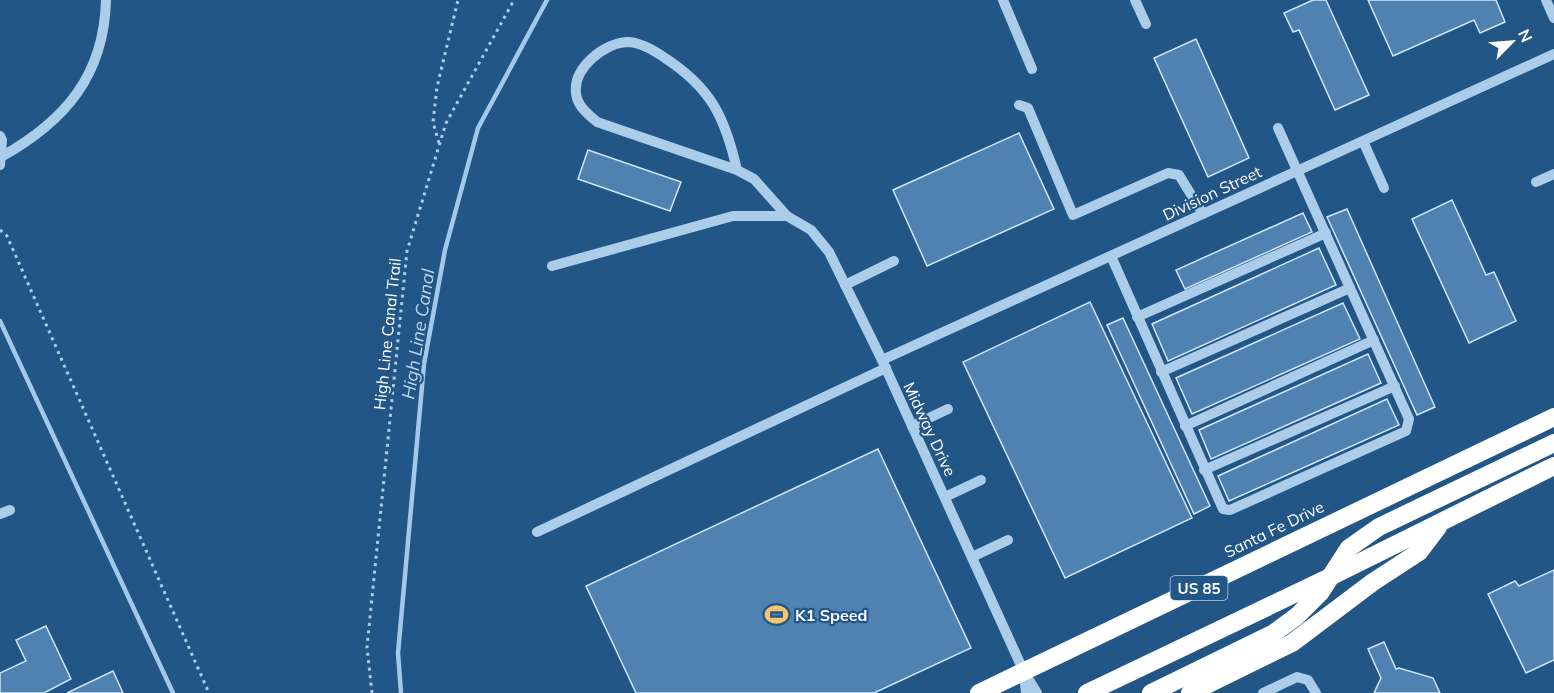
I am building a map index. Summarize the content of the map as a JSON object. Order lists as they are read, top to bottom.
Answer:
{
  "streets": {
    "highway": ["Santa Fe Drive", "US 85"],
    "street": ["Division Street", "Midway Drive"],
    "path": ["High Line Canal Trail"]
  },
  "crossings": [
    ["Division Street", "Midway Drive"],
    ["Midway Drive", "Santa Fe Drive"]
  ],
  "water": ["High Line Canal"],
  "places": {
    "sports": ["K1 Speed"]
  },
  "north": "top right"
}
